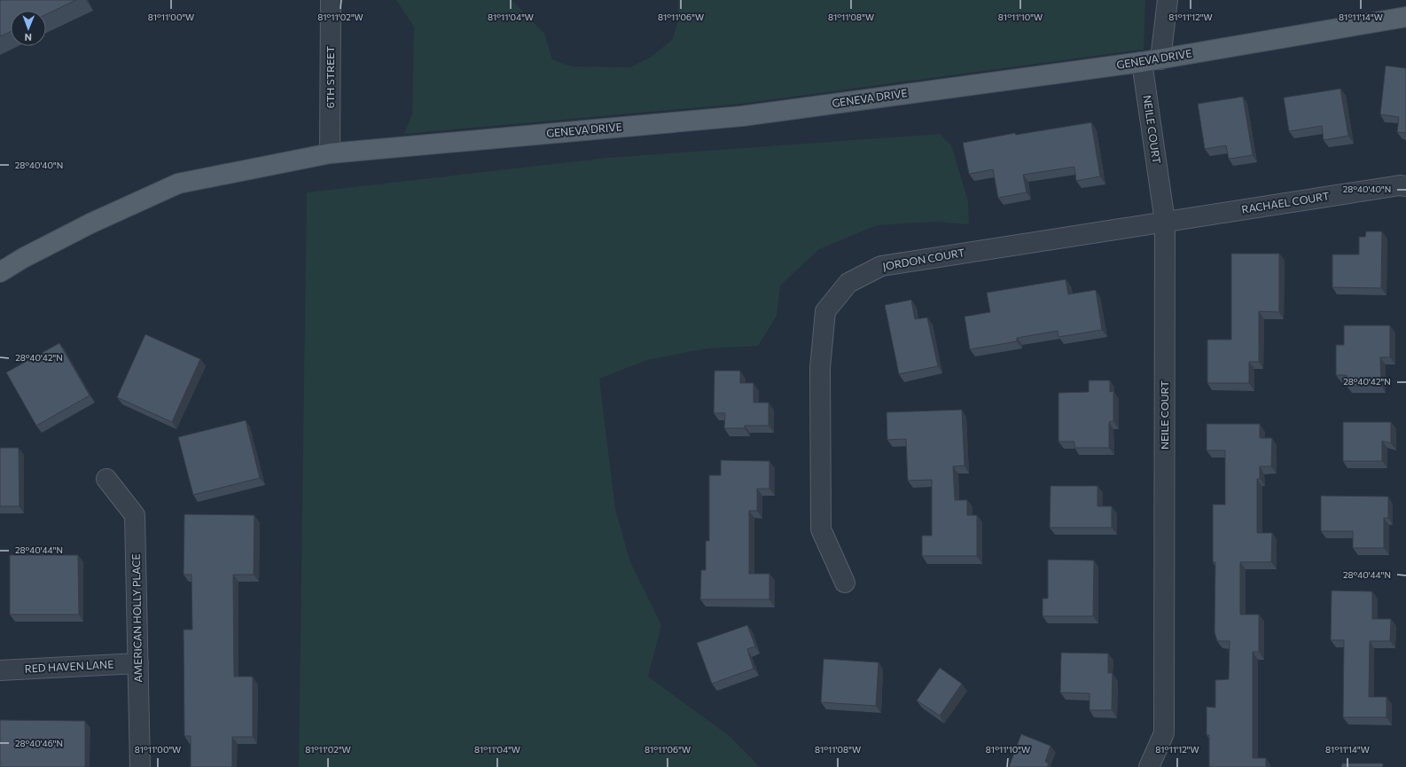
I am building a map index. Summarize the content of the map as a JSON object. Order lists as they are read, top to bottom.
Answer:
{
  "streets": {
    "main road": ["GENEVA DRIVE"],
    "street": [
      "6TH STREET",
      "NEILE COURT",
      "RACHAEL COURT",
      "JORDON COURT",
      "AMERICAN HOLLY PLACE",
      "RED HAVEN LANE"
    ]
  },
  "crossings": [
    ["GENEVA DRIVE", "6TH STREET"],
    ["GENEVA DRIVE", "NEILE COURT"],
    ["NEILE COURT", "RACHAEL COURT"],
    ["NEILE COURT", "JORDON COURT"],
    ["RACHAEL COURT", "JORDON COURT"],
    ["AMERICAN HOLLY PLACE", "RED HAVEN LANE"]
  ],
  "north": "bottom",
  "coordinates": [
    "81°11'00\"W",
    "81°11'02\"W",
    "81°11'04\"W",
    "81°11'06\"W",
    "81°11'08\"W",
    "81°11'10\"W",
    "81°11'12\"W",
    "81°11'14\"W",
    "28°40'40\"N",
    "28°40'42\"N",
    "28°40'44\"N",
    "28°40'46\"N"
  ]
}
